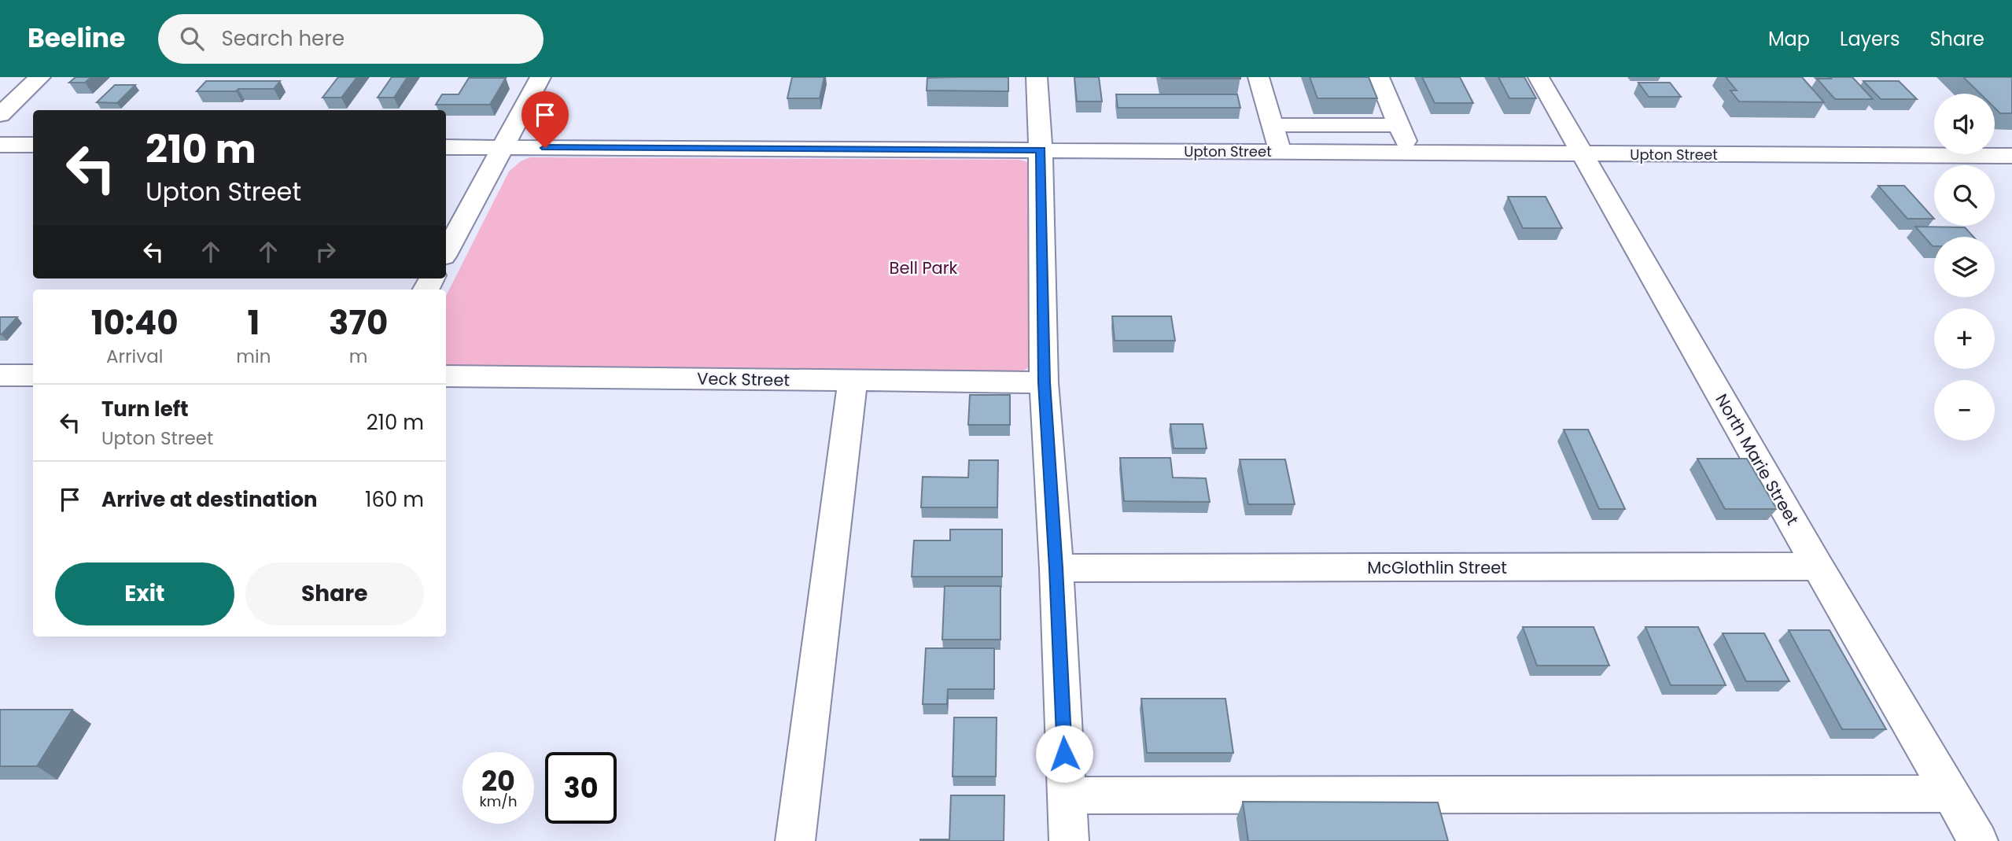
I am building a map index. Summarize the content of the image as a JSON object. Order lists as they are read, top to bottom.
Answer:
{
  "streets": {
    "street": [
      "Upton Street",
      "Veck Street",
      "North Marie Street",
      "McGlothlin Street"
    ]
  },
  "crossings": [
    ["Upton Street", "North Marie Street"],
    ["North Marie Street", "McGlothlin Street"]
  ],
  "parks": ["Bell Park"],
  "page": {
    "header": "Beeline",
    "search": "Search here",
    "nav": ["Map", "Layers", "Share"],
    "map_buttons": ["+", "−"],
    "turn": ["210 m", "Upton Street"],
    "eta": [
      "10:40",
      "Arrival",
      "1",
      "min",
      "370",
      "m"
    ],
    "list": [
      {
        "name": "Turn left",
        "note": "Upton Street",
        "value": "210 m"
      },
      {
        "name": "Arrive at destination",
        "value": "160 m"
      }
    ],
    "buttons": ["Exit", "Share"],
    "speed": "20 km/h",
    "limit": "30"
  }
}
